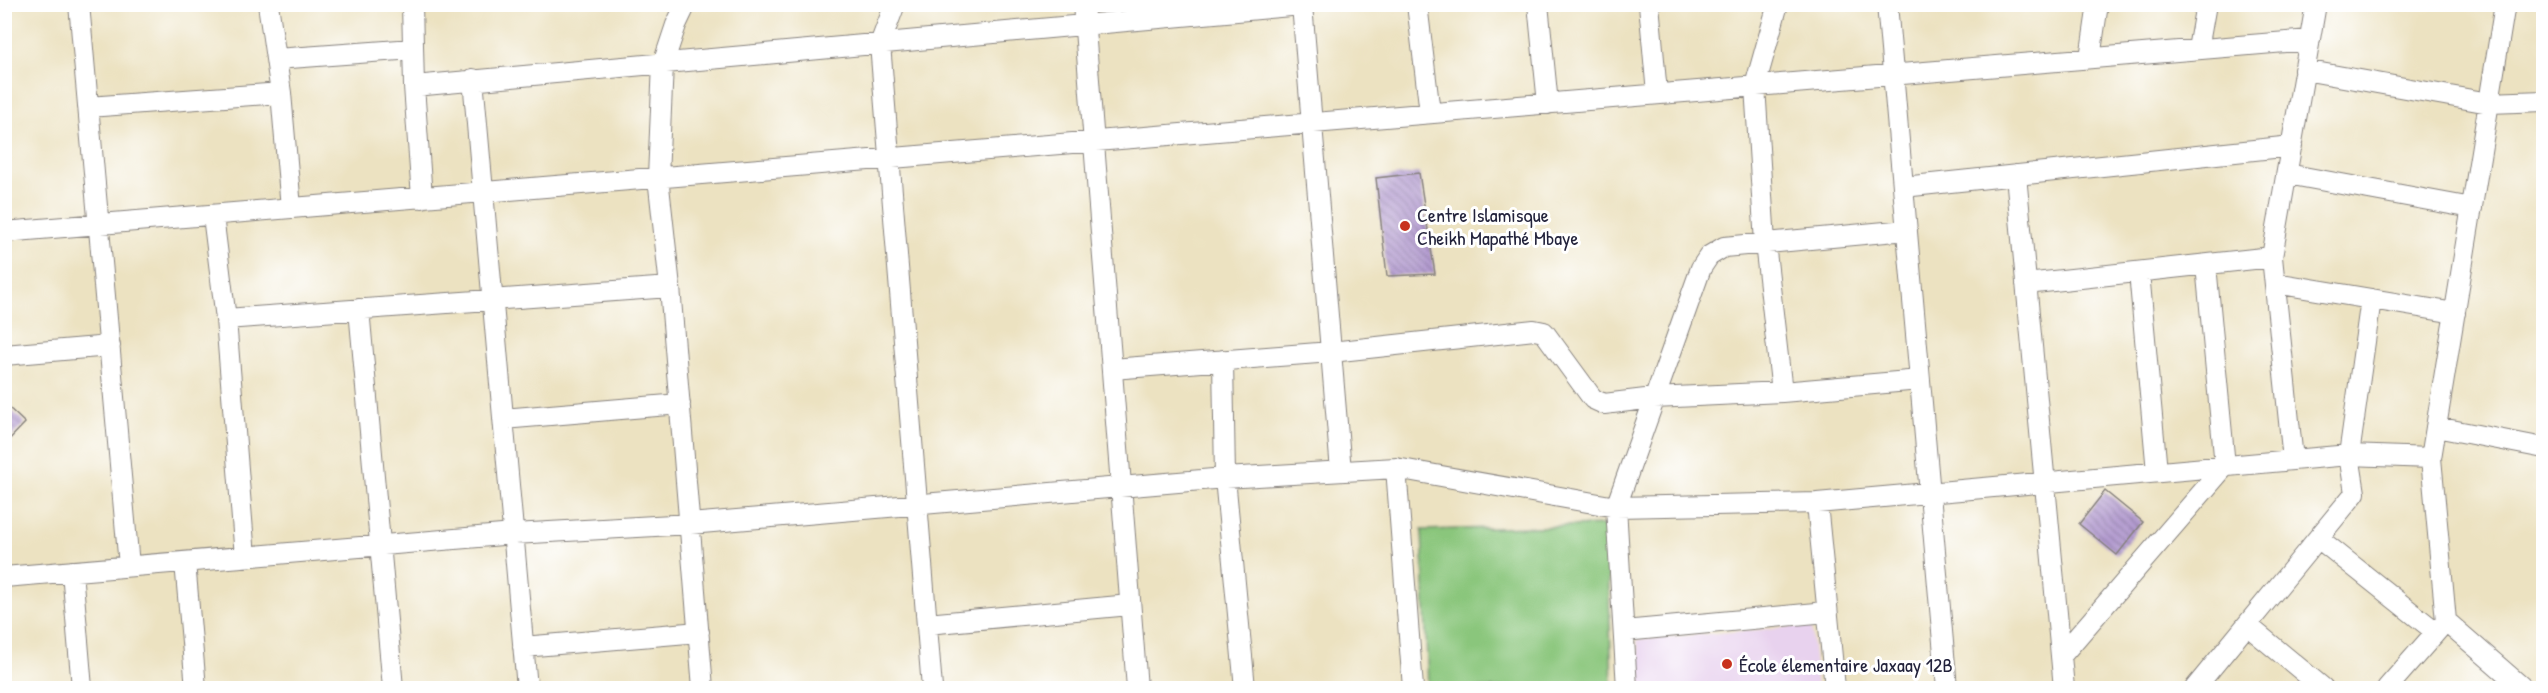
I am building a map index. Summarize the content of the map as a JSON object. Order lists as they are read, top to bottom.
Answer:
{
  "places": ["Centre Islamisque Cheikh Mapathé Mbaye", "École élementaire Jaxaay 12B"]
}
